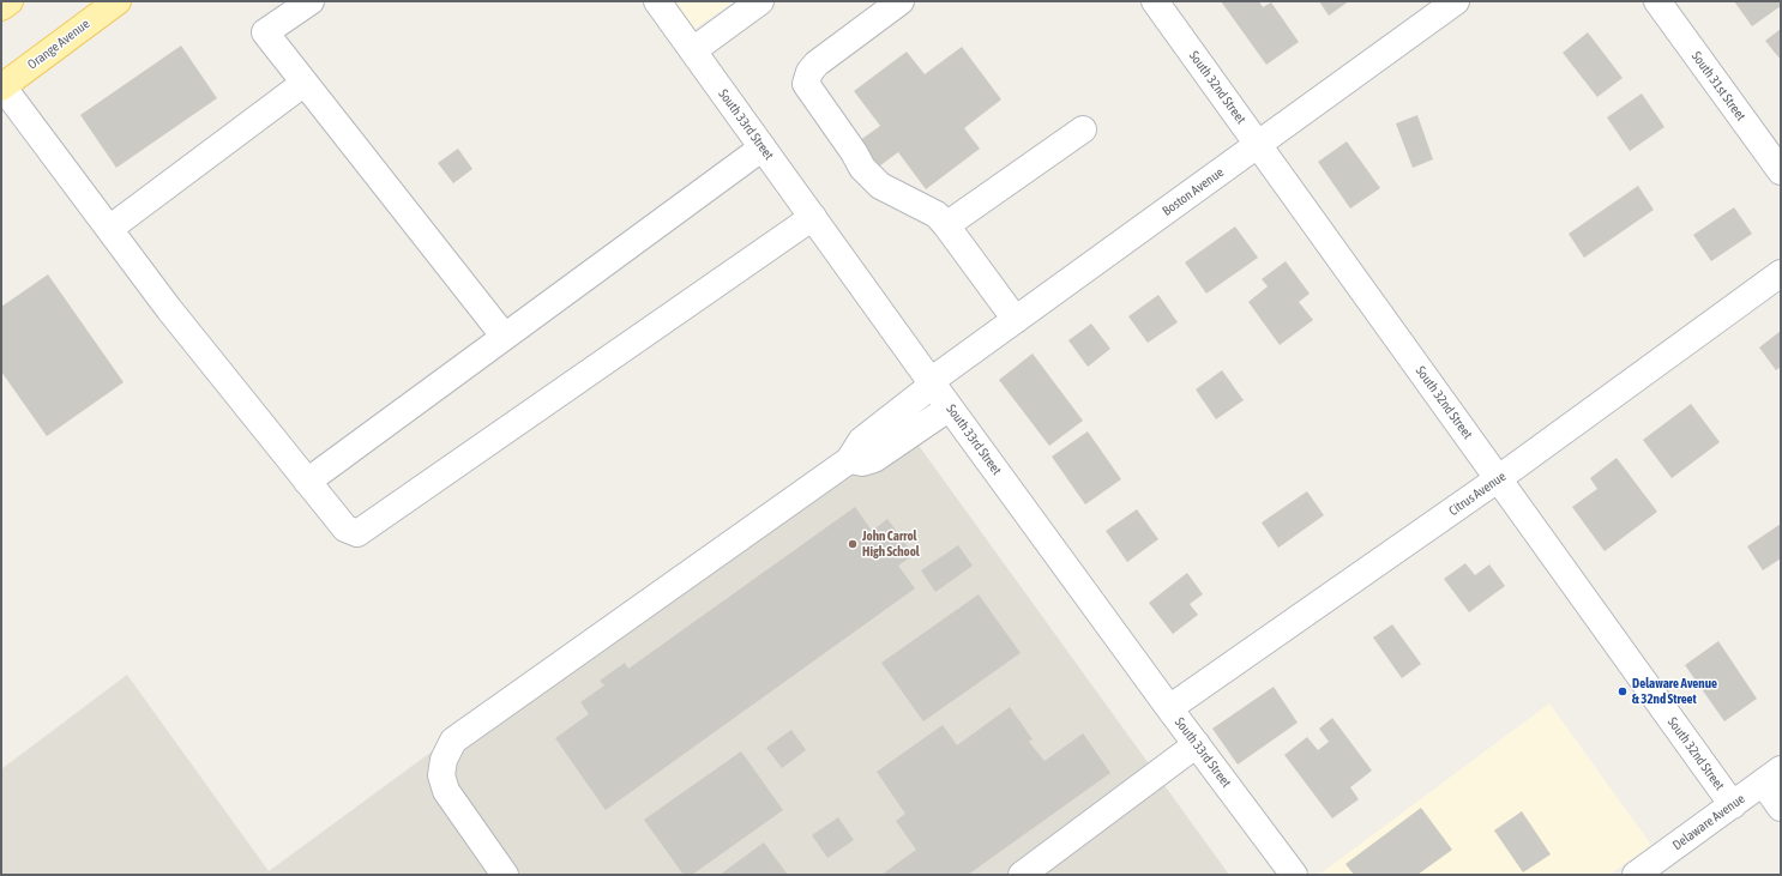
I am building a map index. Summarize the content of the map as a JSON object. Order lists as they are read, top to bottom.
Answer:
{
  "streets": {
    "main road": ["Orange Avenue"],
    "street": [
      "South 31st Street",
      "South 32nd Street",
      "South 33rd Street",
      "Boston Avenue",
      "Citrus Avenue",
      "Delaware Avenue"
    ]
  },
  "crossings": [
    ["South 32nd Street", "Boston Avenue"],
    ["South 32nd Street", "Citrus Avenue"],
    ["South 32nd Street", "Delaware Avenue"],
    ["South 33rd Street", "Boston Avenue"],
    ["South 33rd Street", "Citrus Avenue"]
  ],
  "places": ["John Carrol High School", "Delaware Avenue & 32nd Street"]
}
